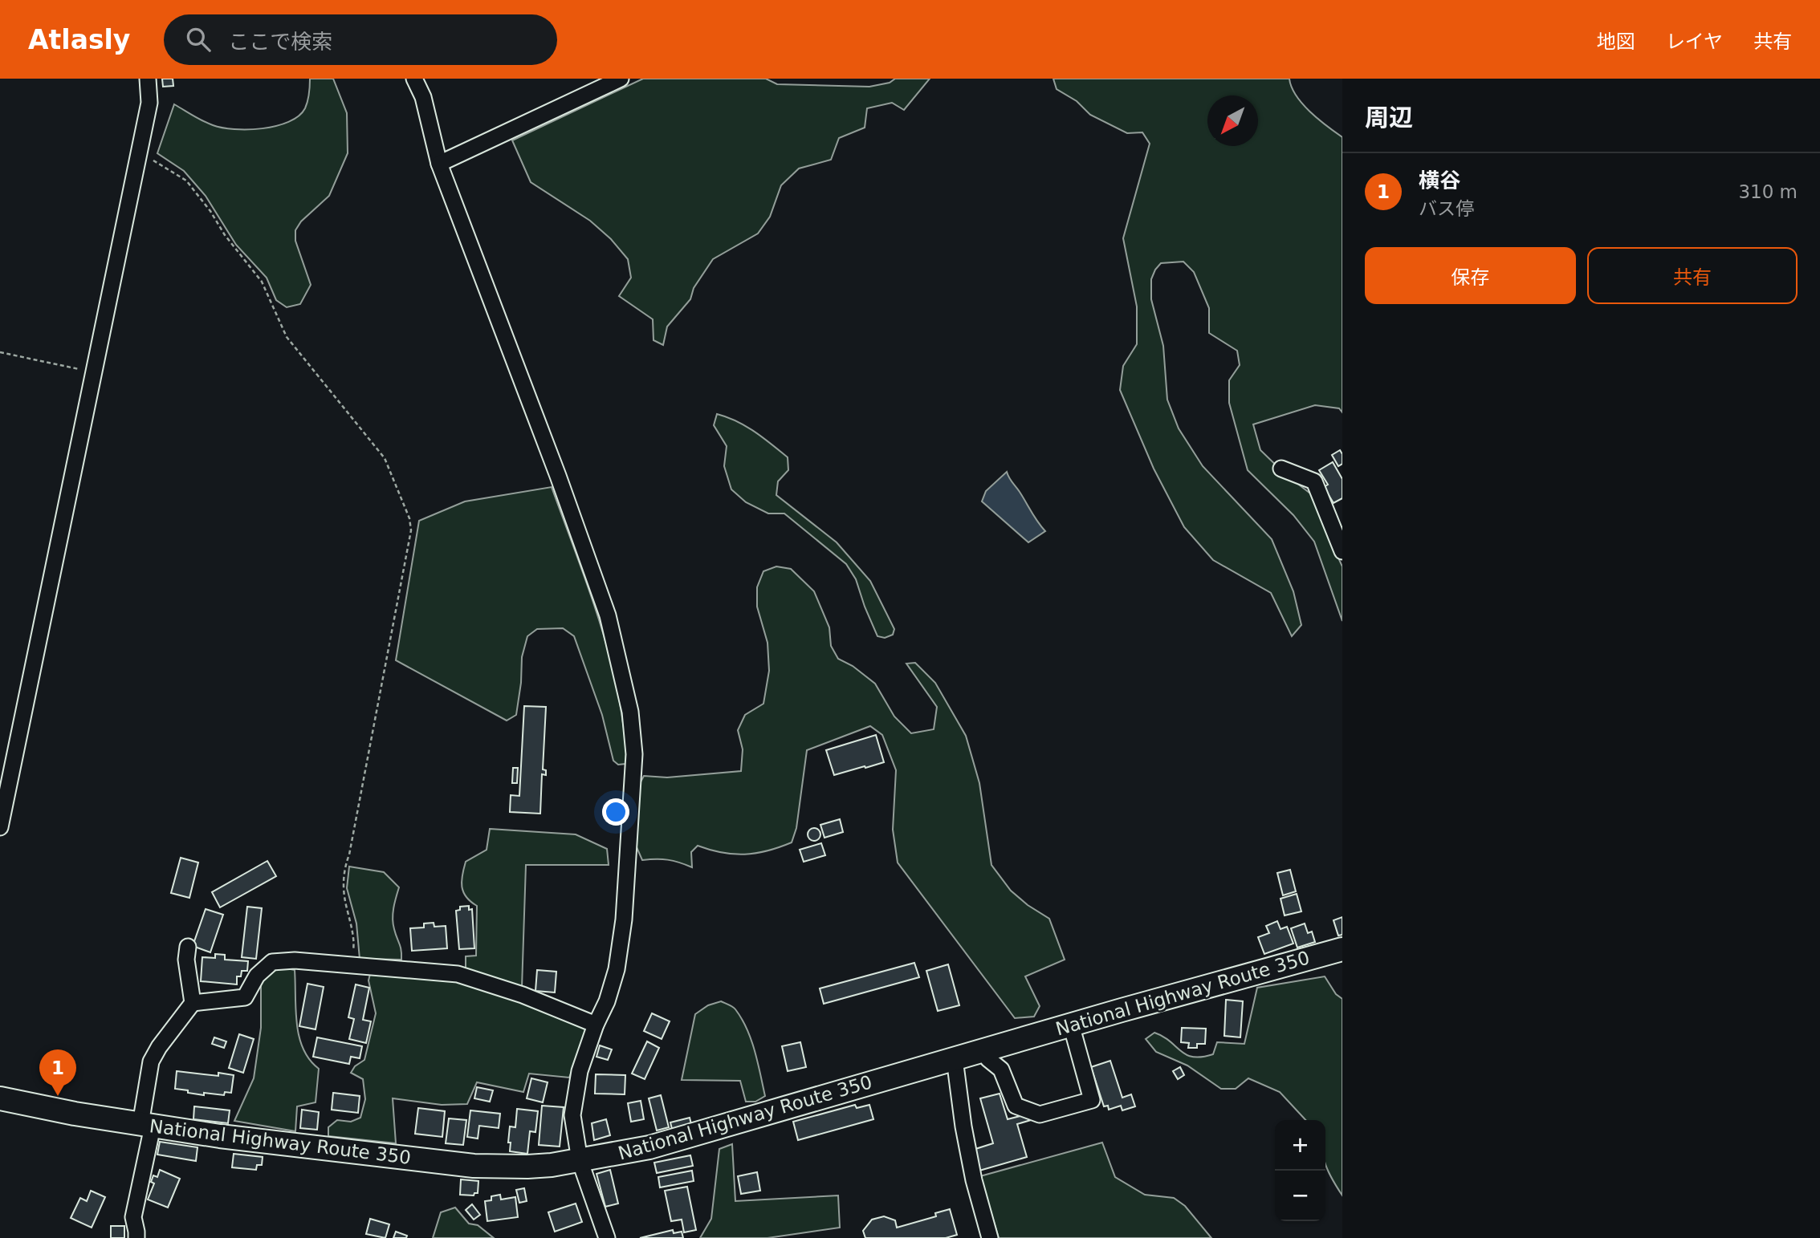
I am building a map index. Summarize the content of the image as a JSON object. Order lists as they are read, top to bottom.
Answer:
{
  "streets": {
    "highway": ["National Highway Route 350"]
  },
  "north": "bottom left",
  "page": {
    "header": "Atlasly",
    "search": "ここで検索",
    "nav": ["地図", "レイヤ", "共有"],
    "heading": "周辺",
    "list": [
      {
        "mark": "1",
        "name": "横谷",
        "note": "バス停",
        "value": "310 m"
      }
    ],
    "buttons": ["保存", "共有"],
    "pins": "1",
    "map_buttons": ["+", "−"]
  }
}
